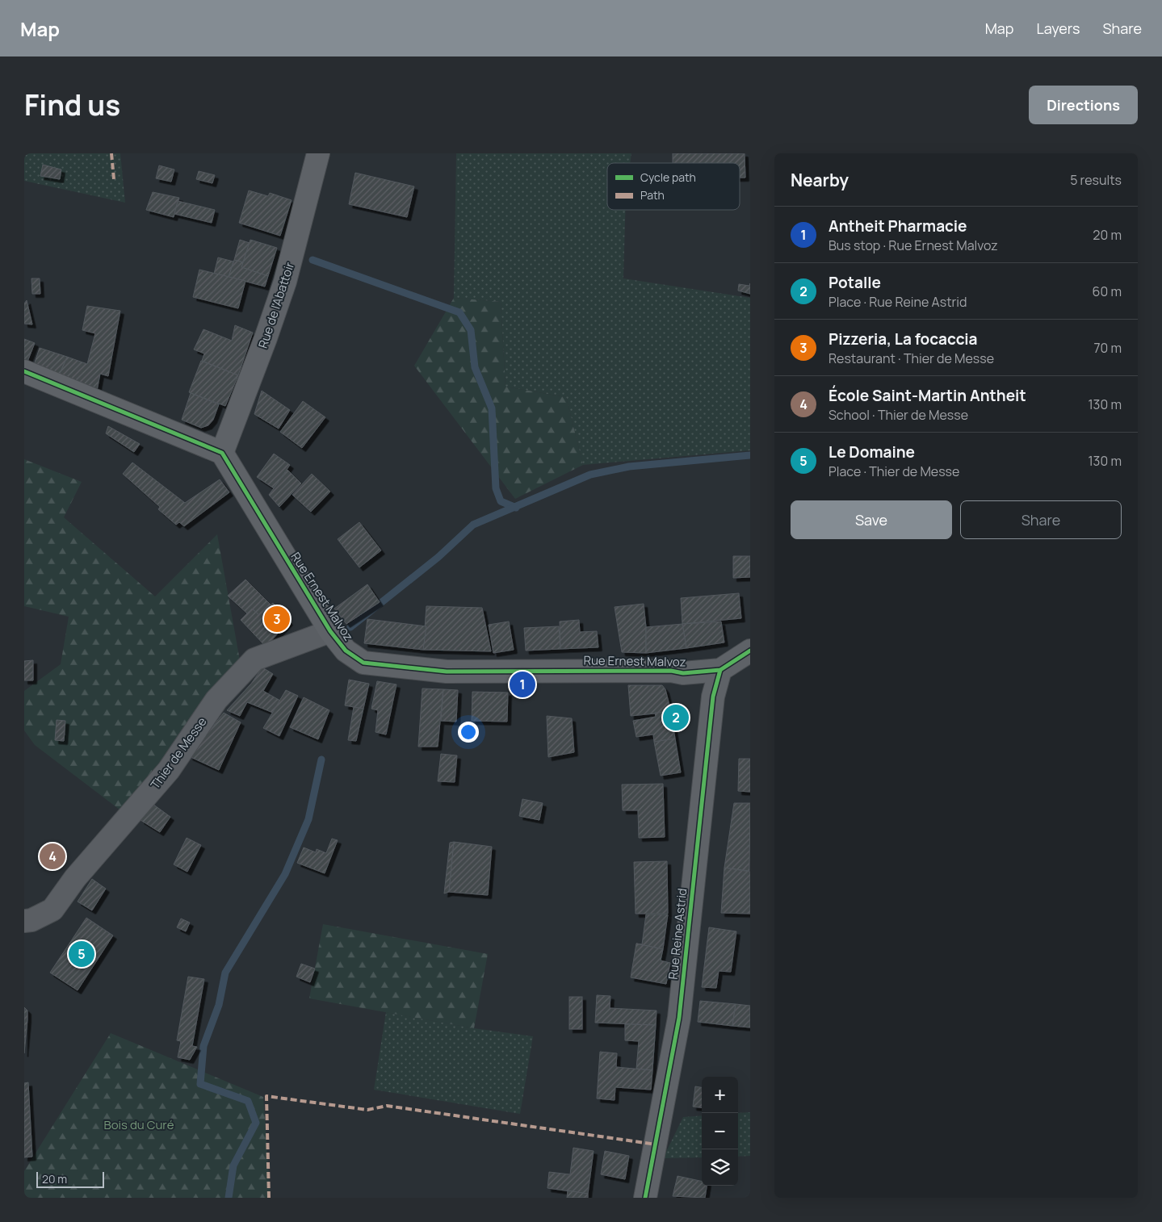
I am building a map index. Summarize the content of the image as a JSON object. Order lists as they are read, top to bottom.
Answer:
{
  "streets": {
    "street": [
      "Rue de l'Abattoir",
      "Rue Ernest Malvoz",
      "Thier de Messe",
      "Rue Reine Astrid"
    ]
  },
  "crossings": [
    ["Rue de l'Abattoir", "Rue Ernest Malvoz"],
    ["Rue Ernest Malvoz", "Thier de Messe"],
    ["Rue Ernest Malvoz", "Rue Reine Astrid"]
  ],
  "parks": ["Bois du Curé"],
  "legend": ["Cycle path", "Path"],
  "scale_bar": "20 m",
  "page": {
    "header": "Map",
    "nav": ["Map", "Layers", "Share"],
    "title": "Find us",
    "buttons": [
      "Directions",
      ["Save", "Share"]
    ],
    "heading": ["Nearby", "5 results"],
    "list": [
      {
        "mark": "1",
        "name": "Antheit Pharmacie",
        "note": "Bus stop · Rue Ernest Malvoz",
        "value": "20 m"
      },
      {
        "mark": "2",
        "name": "Potalle",
        "note": "Place · Rue Reine Astrid",
        "value": "60 m"
      },
      {
        "mark": "3",
        "name": "Pizzeria, La focaccia",
        "note": "Restaurant · Thier de Messe",
        "value": "70 m"
      },
      {
        "mark": "4",
        "name": "École Saint-Martin Antheit",
        "note": "School · Thier de Messe",
        "value": "130 m"
      },
      {
        "mark": "5",
        "name": "Le Domaine",
        "note": "Place · Thier de Messe",
        "value": "130 m"
      }
    ],
    "pins": [
      "3",
      "1",
      "2",
      "4",
      "5"
    ],
    "map_buttons": ["+", "−"],
    "scale": "20 m"
  }
}
